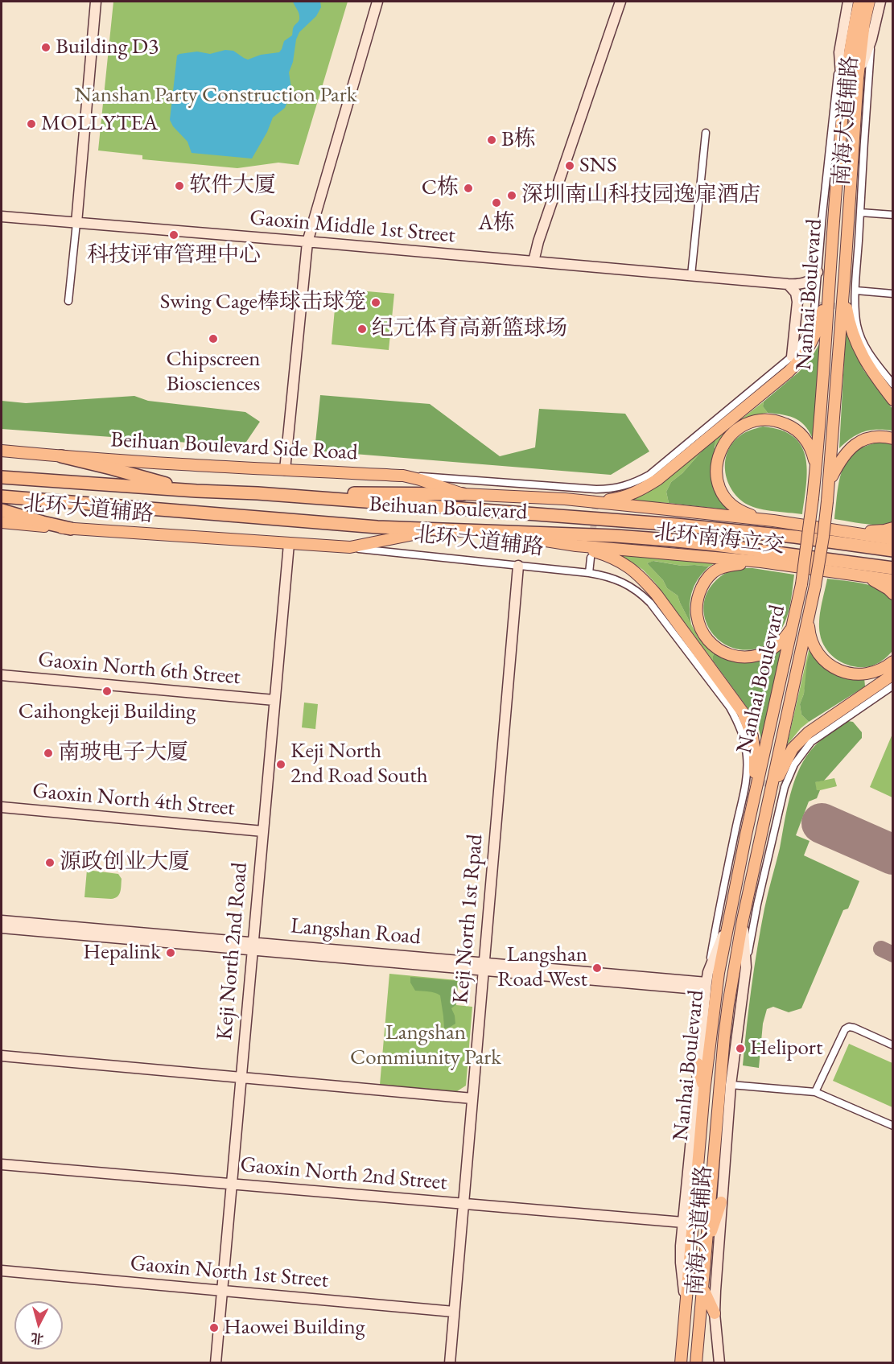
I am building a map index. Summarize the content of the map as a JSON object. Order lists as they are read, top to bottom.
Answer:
{
  "streets": {
    "highway": ["Beihuan Boulevard"],
    "main road": [
      "Nanhai Boulevard",
      "Beihuan Boulevard Side Road",
      "北环大道辅路",
      "北环南海立交"
    ],
    "street": [
      "南海大道辅路",
      "Gaoxin Middle 1st Street",
      "Gaoxin North 6th Street",
      "Gaoxin North 4th Street",
      "Keji North 1st Rpad",
      "Langshan Road",
      "Keji North 2nd Road",
      "Gaoxin North 2nd Street",
      "Gaoxin North 1st Street"
    ]
  },
  "crossings": [
    ["南海大道辅路", "Gaoxin Middle 1st Street"],
    ["南海大道辅路", "Nanhai Boulevard"],
    ["南海大道辅路", "Beihuan Boulevard Side Road"],
    ["南海大道辅路", "北环大道辅路"],
    ["南海大道辅路", "Langshan Road"],
    ["南海大道辅路", "Gaoxin North 2nd Street"],
    ["Beihuan Boulevard Side Road", "北环大道辅路"],
    ["Beihuan Boulevard", "北环大道辅路"],
    ["北环大道辅路", "北环南海立交"],
    ["北环大道辅路", "Keji North 1st Rpad"],
    ["北环大道辅路", "Keji North 2nd Road"],
    ["Gaoxin North 6th Street", "Keji North 2nd Road"],
    ["Gaoxin North 4th Street", "Keji North 2nd Road"],
    ["Keji North 1st Rpad", "Langshan Road"],
    ["Keji North 1st Rpad", "Gaoxin North 2nd Street"],
    ["Keji North 1st Rpad", "Gaoxin North 1st Street"],
    ["Langshan Road", "Keji North 2nd Road"],
    ["Keji North 2nd Road", "Gaoxin North 2nd Street"],
    ["Keji North 2nd Road", "Gaoxin North 1st Street"]
  ],
  "parks": ["Nanshan Party Construction Park", "Langshan Commiunity Park"],
  "places": [
    "Building D3",
    "MOLLYTEA",
    "B栋",
    "SNS",
    "软件大厦",
    "C栋",
    "深圳南山科技园逸扉酒店",
    "A栋",
    "科技评审管理中心",
    "Swing Cage棒球击球笼",
    "纪元体育高新篮球场",
    "Chipscreen Biosciences",
    "Caihongkeji Building",
    "南玻电子大厦",
    "Keji North 2nd Road South",
    "源政创业大厦",
    "Hepalink",
    "Langshan Road West",
    "Heliport",
    "Haowei Building"
  ],
  "north": "bottom"
}
